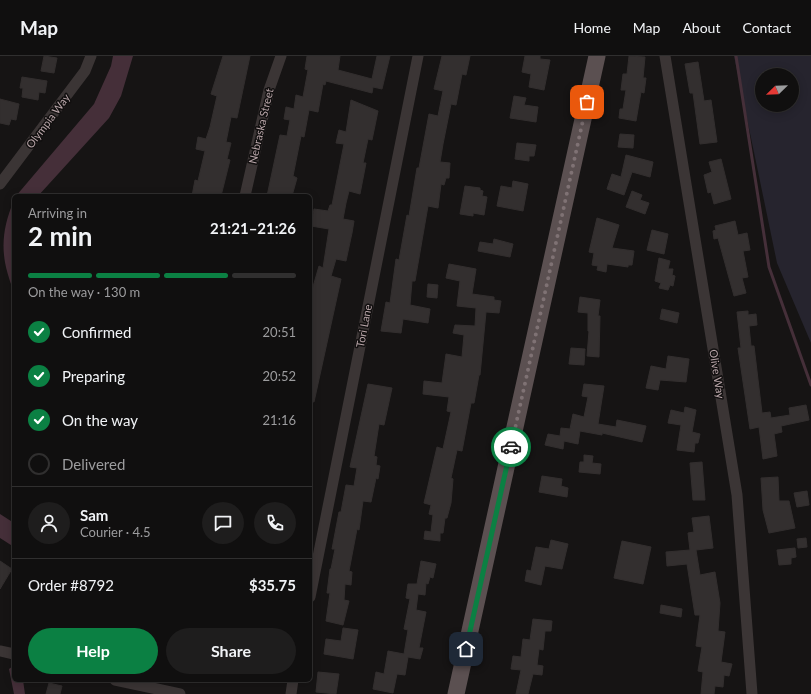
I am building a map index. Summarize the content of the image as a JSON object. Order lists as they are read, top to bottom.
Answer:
{
  "streets": {
    "street": [
      "Olympia Way",
      "Nebraska Street",
      "Tori Lane",
      "Olive Way"
    ]
  },
  "north": "bottom left",
  "page": {
    "header": "Map",
    "nav": [
      "Home",
      "Map",
      "About",
      "Contact"
    ],
    "heading": ["2 min", "Arriving in", "21:21–21:26"],
    "panel": [
      "Sam",
      "Courier · 4.5",
      "Order #8792",
      "$35.75"
    ],
    "bar": "On the way · 130 m",
    "list": [
      ["Confirmed", "20:51"],
      ["Preparing", "20:52"],
      ["On the way", "21:16"],
      "Delivered"
    ],
    "buttons": ["Help", "Share"]
  }
}
